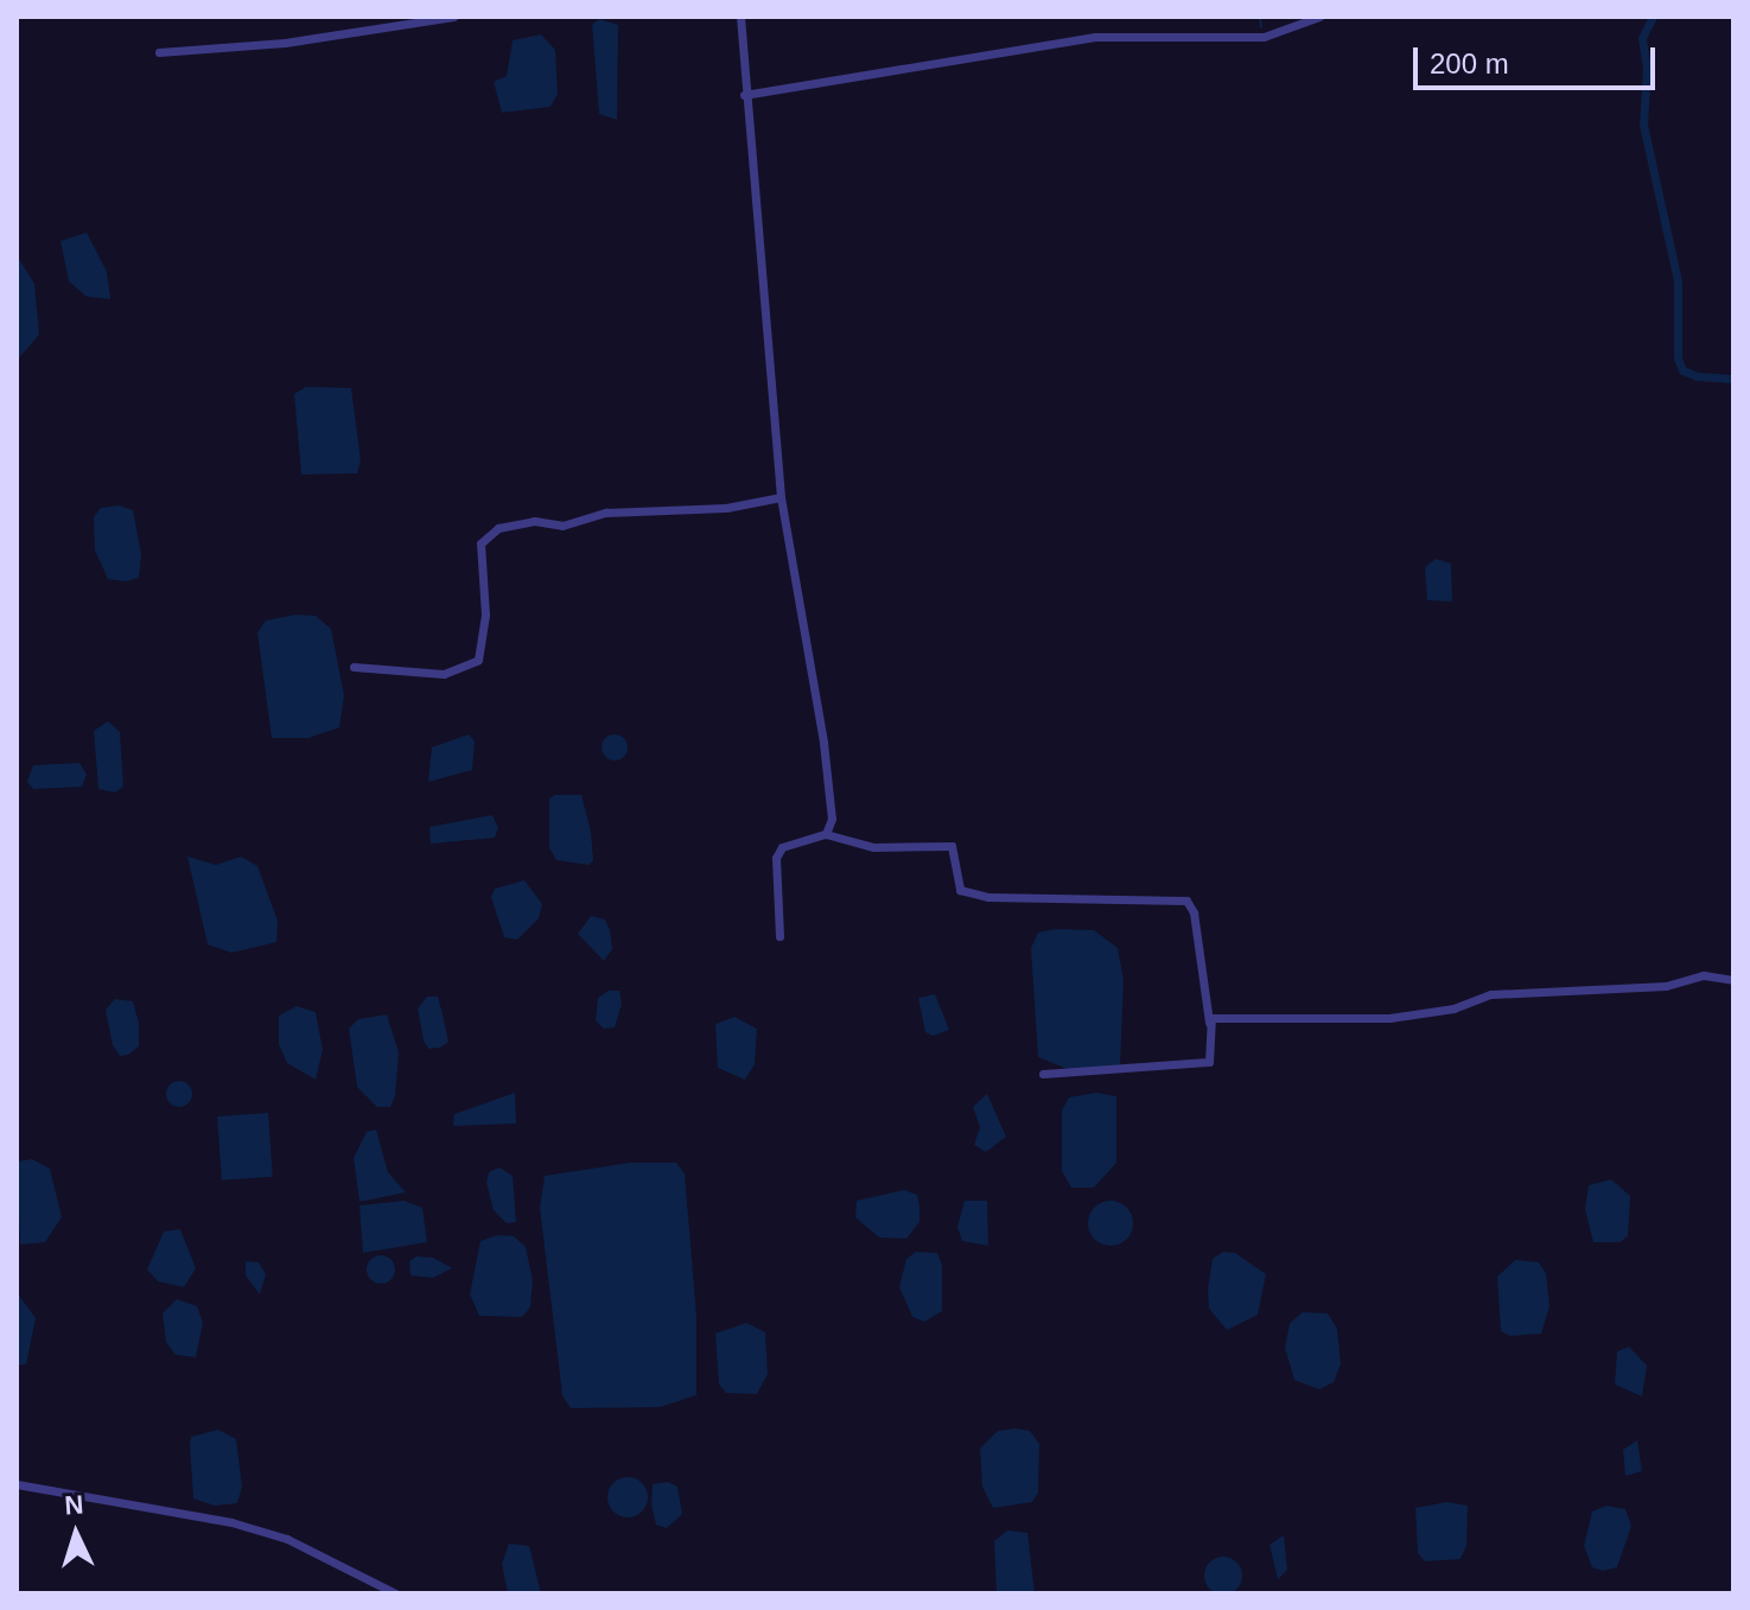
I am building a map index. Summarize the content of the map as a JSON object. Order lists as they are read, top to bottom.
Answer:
{
  "scale_bar": "200 m",
  "north": "top"
}
